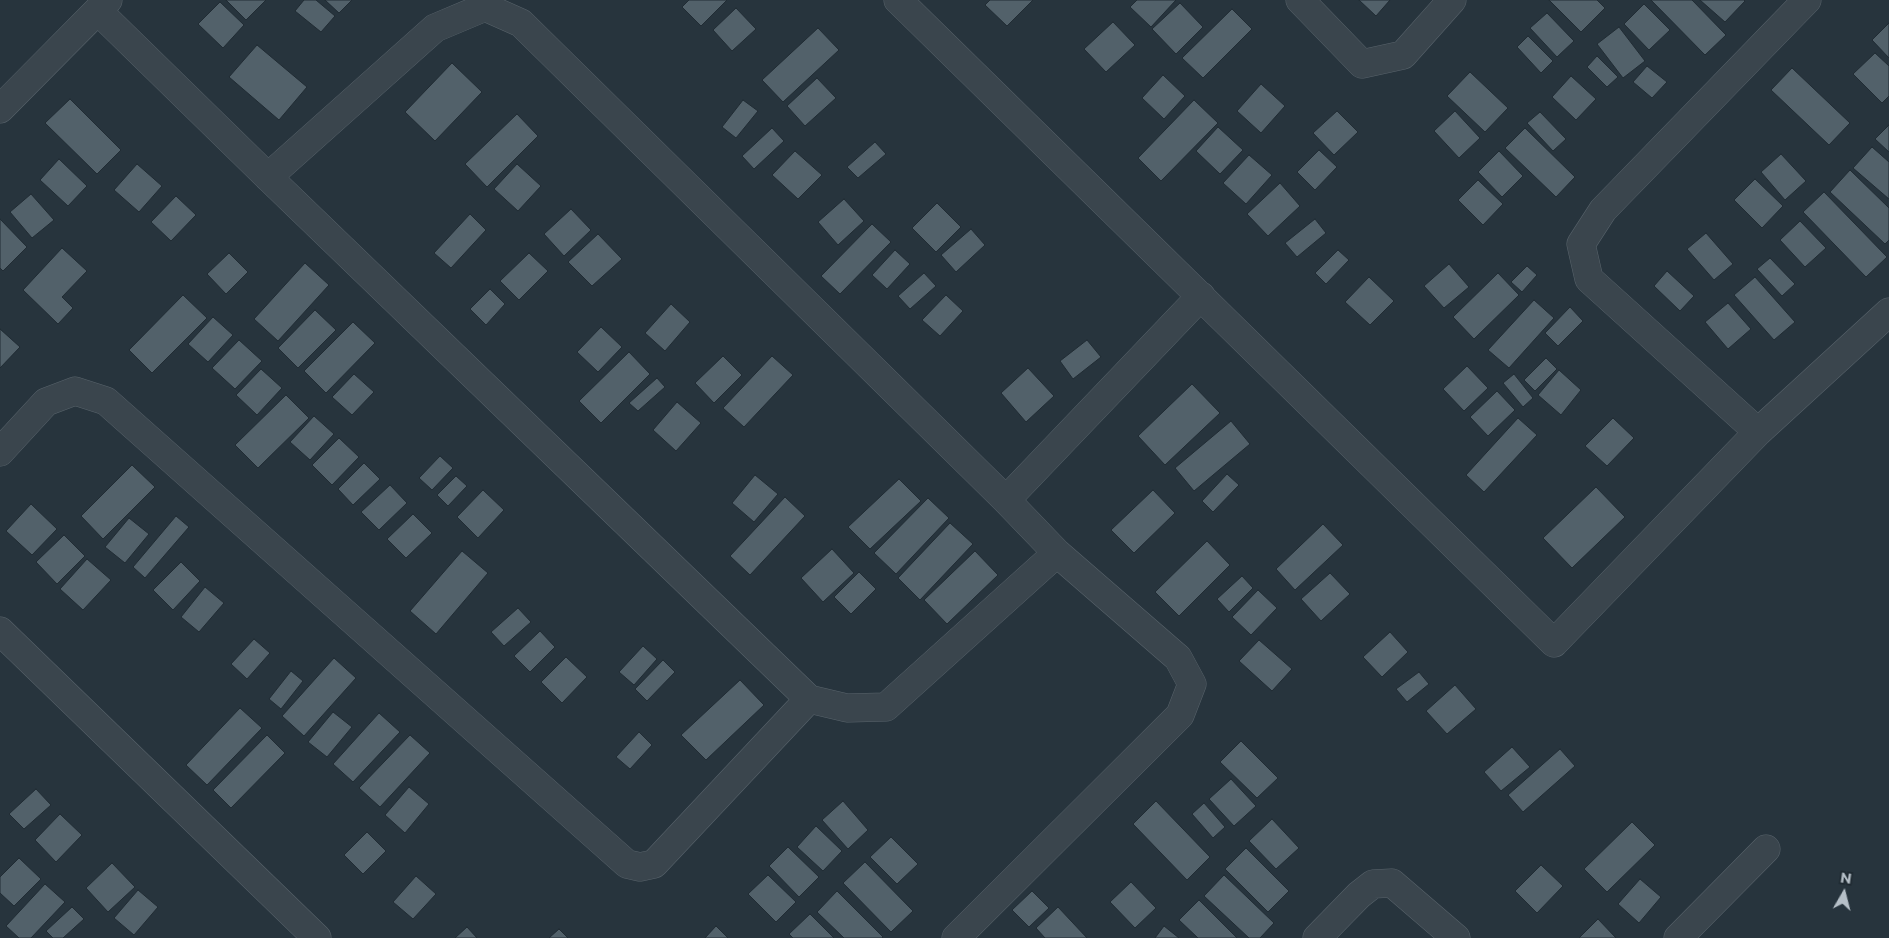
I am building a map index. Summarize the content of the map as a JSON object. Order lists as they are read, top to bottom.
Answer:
{
  "north": "top"
}
